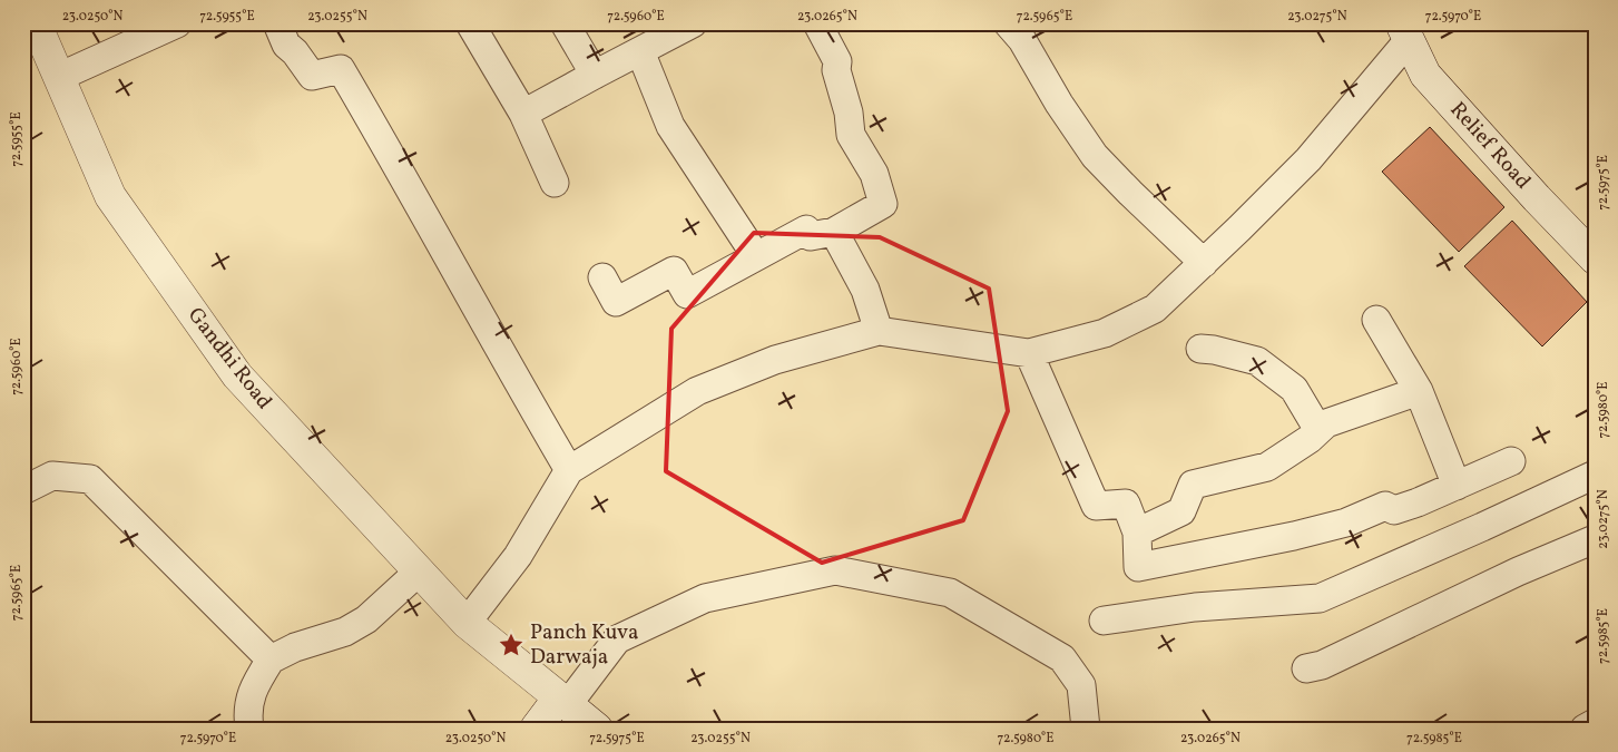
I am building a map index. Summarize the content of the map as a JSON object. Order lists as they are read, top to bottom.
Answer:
{
  "streets": {
    "street": ["Relief Road", "Gandhi Road"]
  },
  "places": {
    "place": ["Panch Kuva Darwaja"]
  },
  "coordinates": [
    "23.0250°N",
    "72.5955°E",
    "23.0255°N",
    "72.5960°E",
    "23.0265°N",
    "72.5965°E",
    "23.0275°N",
    "72.5970°E",
    "72.5975°E",
    "72.5980°E",
    "72.5985°E"
  ]
}
